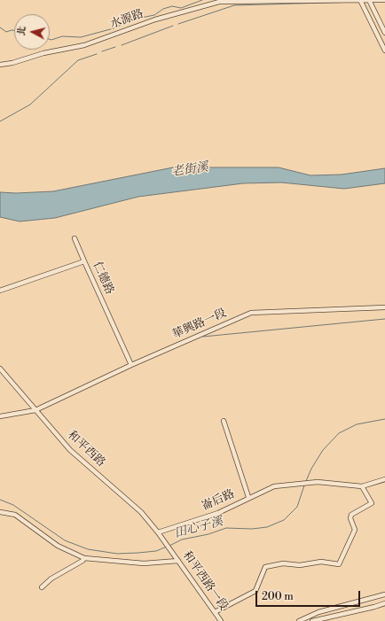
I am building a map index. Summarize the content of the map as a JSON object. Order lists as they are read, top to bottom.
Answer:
{
  "streets": {
    "street": [
      "水源路",
      "仁德路",
      "華興路一段",
      "和平西路",
      "崙后路",
      "和平西路一段"
    ]
  },
  "crossings": [
    ["仁德路", "華興路一段"],
    ["華興路一段", "和平西路"],
    ["和平西路", "崙后路"],
    ["和平西路", "和平西路一段"]
  ],
  "water": ["老街溪", "田心子溪"],
  "scale_bar": "200 m",
  "north": "left"
}
